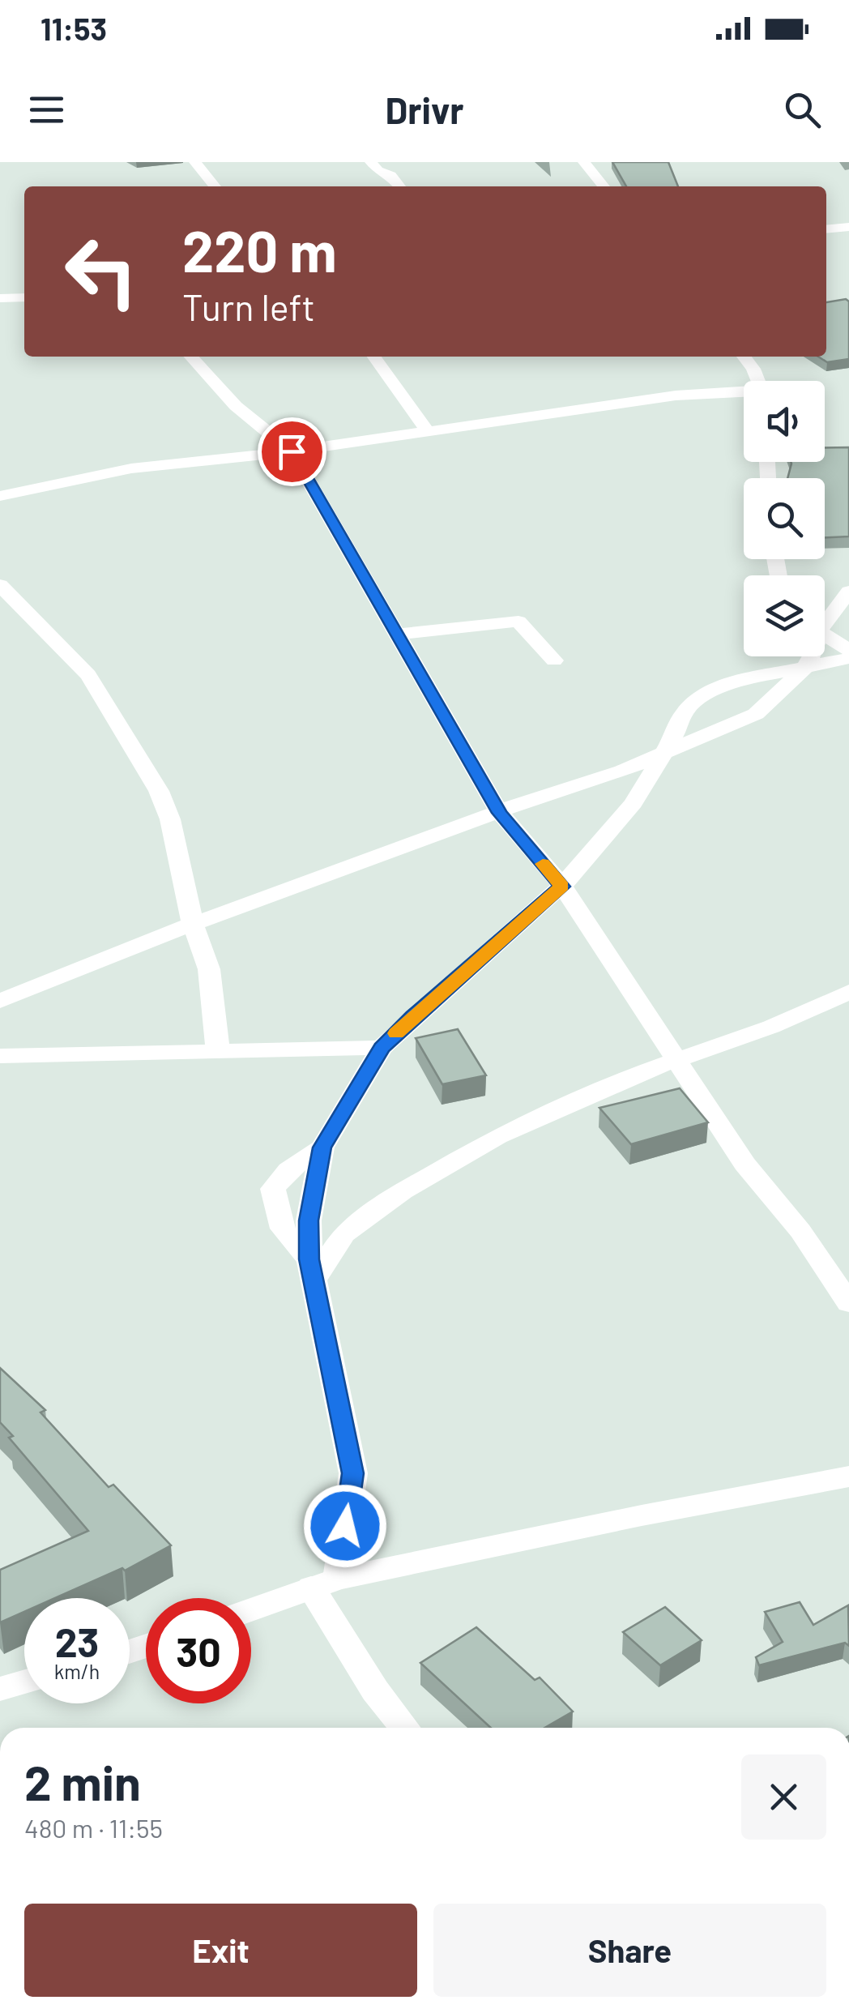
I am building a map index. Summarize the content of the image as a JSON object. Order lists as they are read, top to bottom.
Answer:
{
  "page": {
    "status": "11:53",
    "header": "Drivr",
    "turn": ["220 m", "Turn left"],
    "speed": "23 km/h",
    "limit": "30",
    "heading": ["2 min", "480 m · 11:55"],
    "buttons": ["Exit", "Share"]
  }
}
